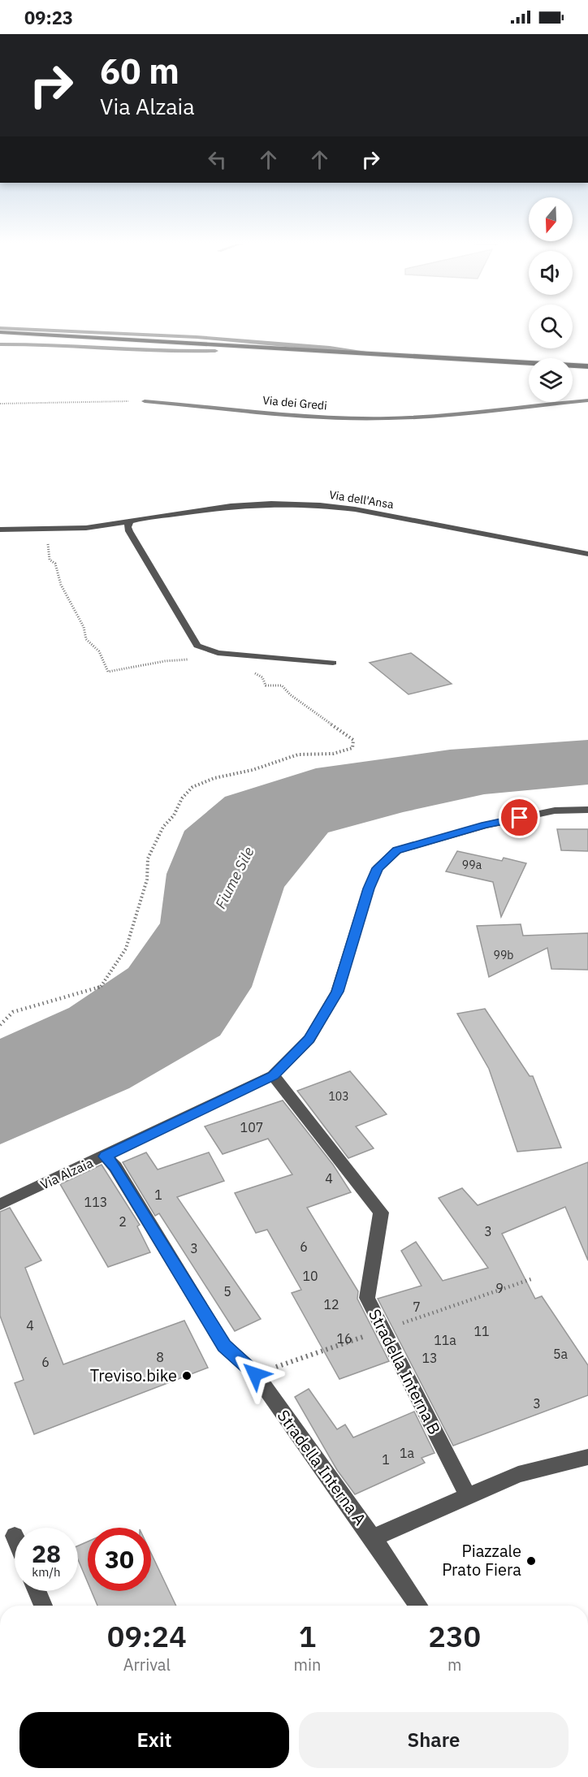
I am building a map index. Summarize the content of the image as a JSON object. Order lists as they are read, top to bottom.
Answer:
{
  "streets": {
    "street": [
      "Via dei Gredi",
      "Via dell'Ansa",
      "Via Alzaia",
      "Stradella Interna B",
      "Stradella Interna A"
    ]
  },
  "crossings": [
    ["Via Alzaia", "Stradella Interna B"],
    ["Via Alzaia", "Stradella Interna A"]
  ],
  "water": ["Fiume Sile"],
  "places": ["Treviso.bike", "Piazzale Prato Fiera"],
  "house_numbers": [
    "99a",
    "99b",
    "103",
    "107",
    "4",
    "1",
    "113",
    "2",
    "3",
    "6",
    "3",
    "10",
    "9",
    "5",
    "12",
    "7",
    "4",
    "11",
    "16",
    "11a",
    "5a",
    "8",
    "13",
    "6",
    "3",
    "1a",
    "1"
  ],
  "north": "bottom",
  "page": {
    "status": "09:23",
    "turn": ["60 m", "Via Alzaia"],
    "speed": "28 km/h",
    "limit": "30",
    "eta": [
      "09:24",
      "Arrival",
      "1",
      "min",
      "230",
      "m"
    ],
    "buttons": ["Exit", "Share"]
  }
}
